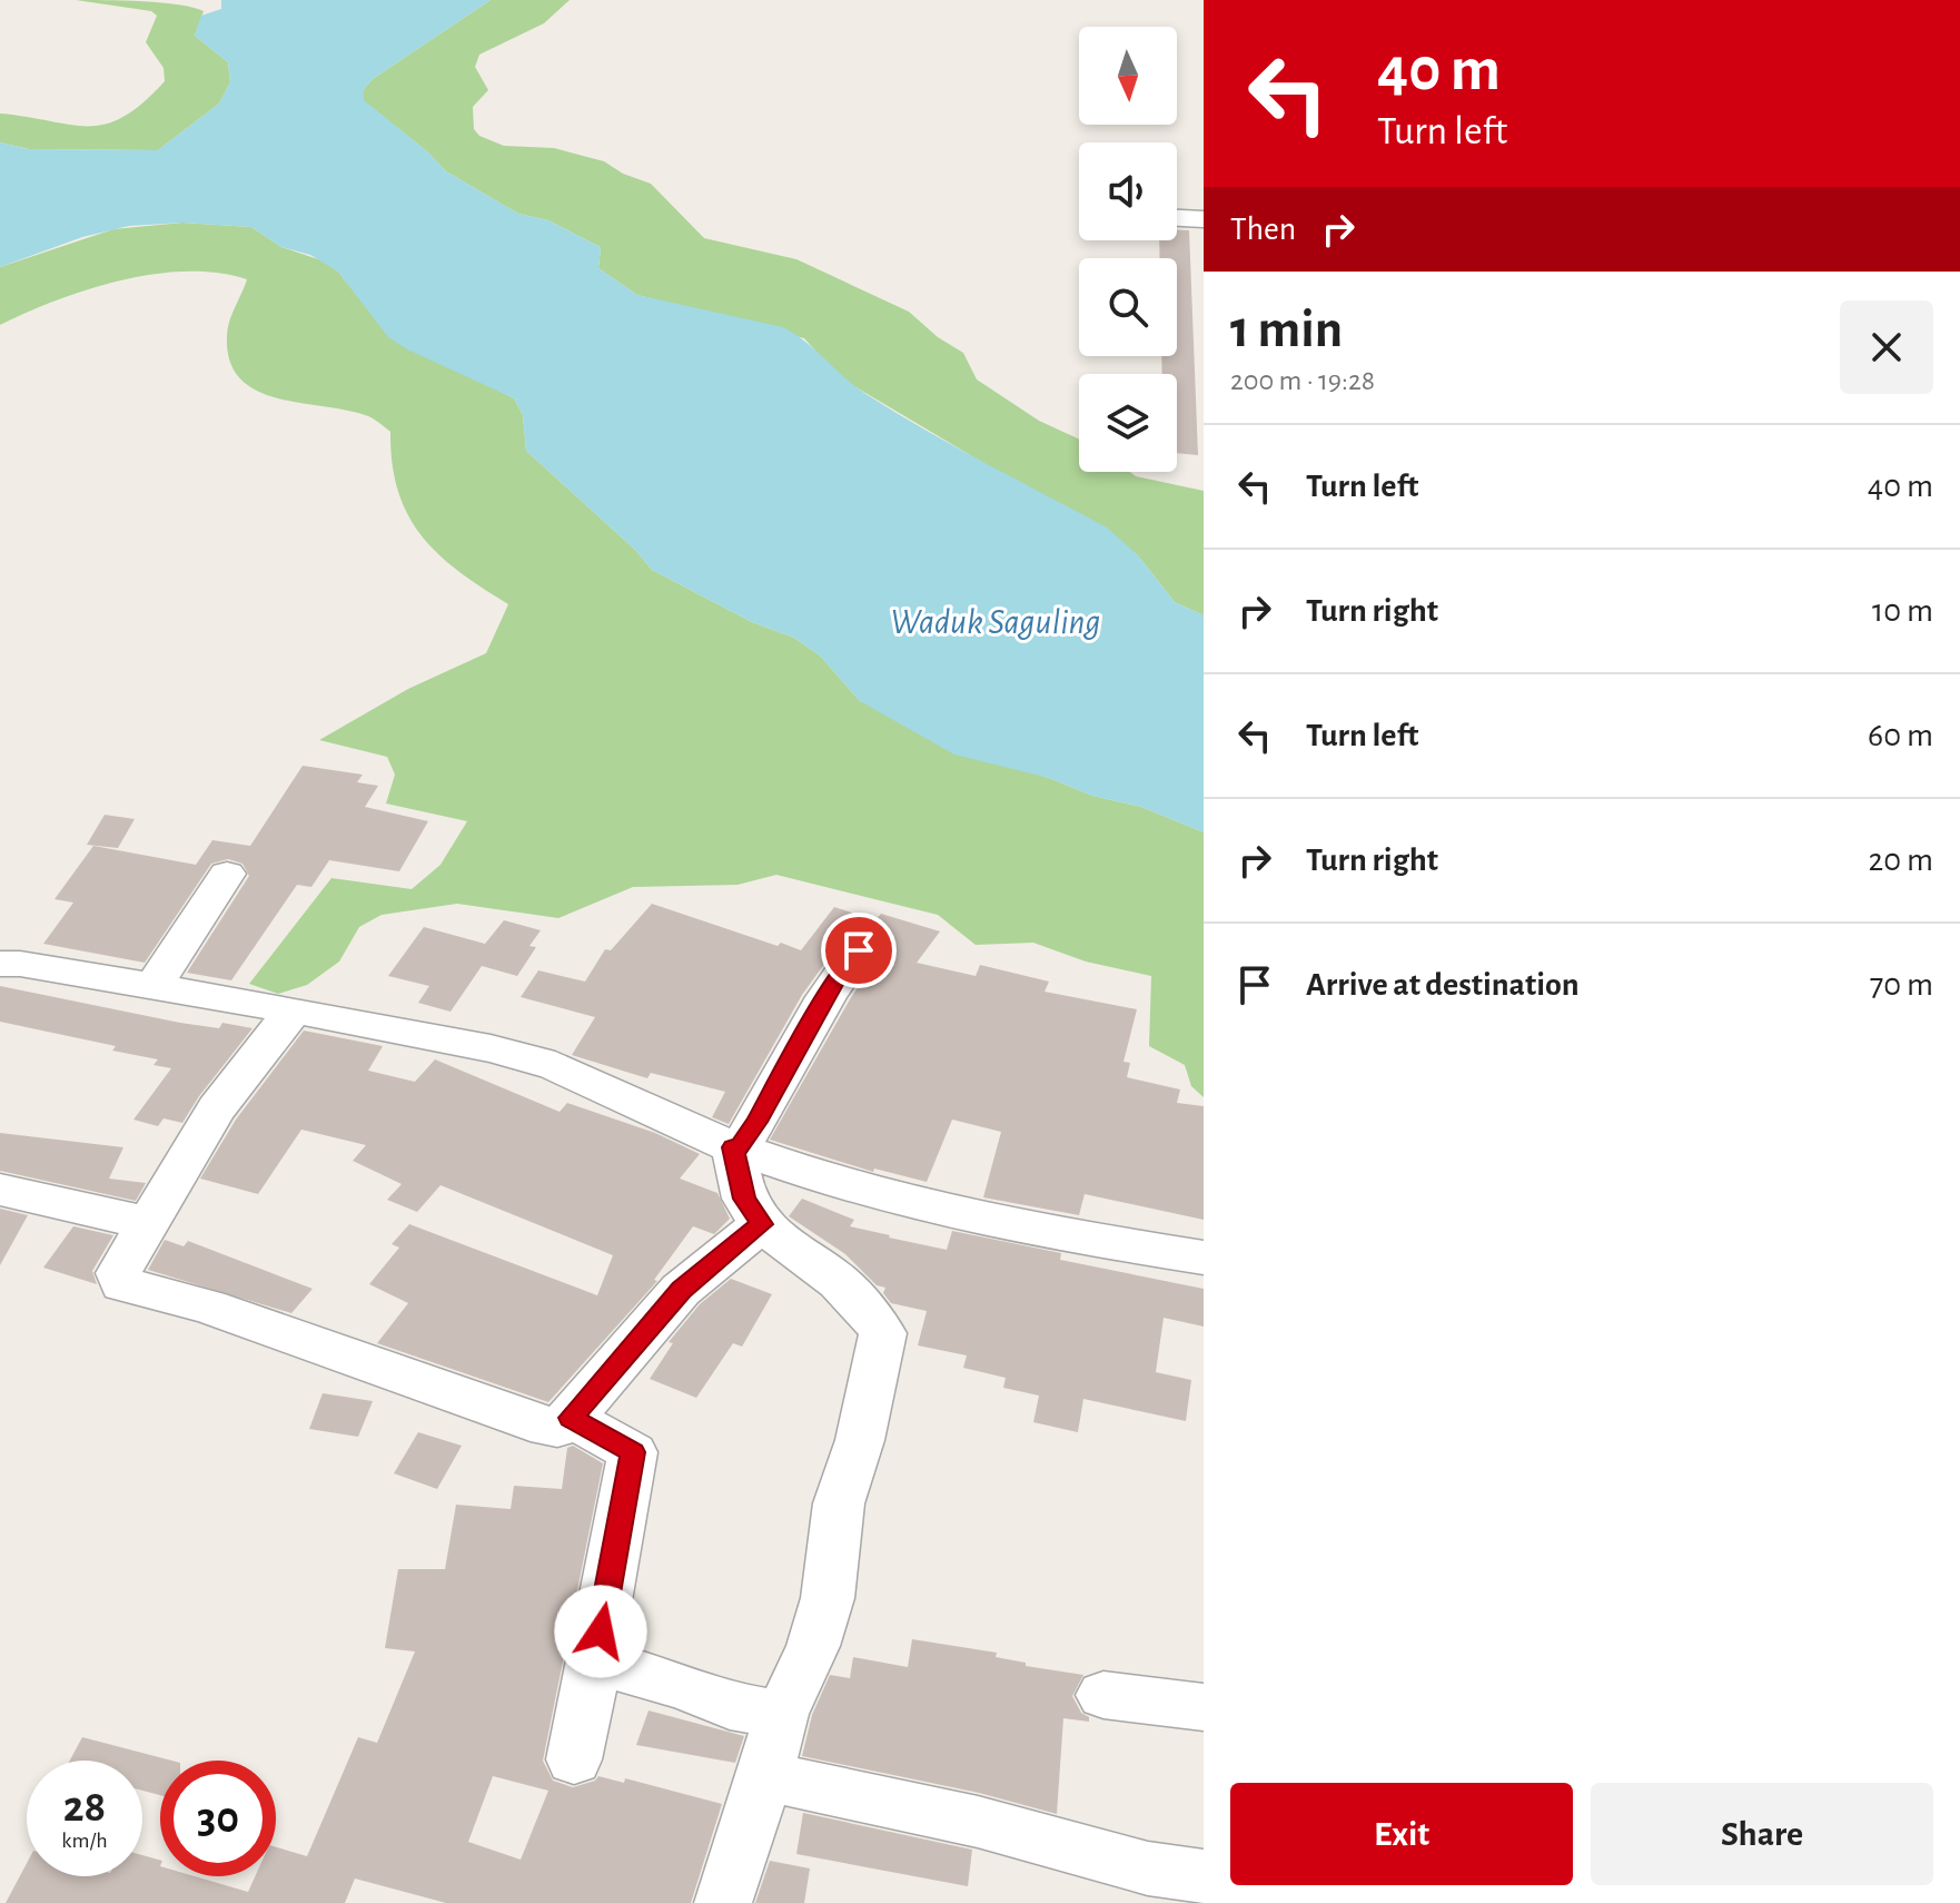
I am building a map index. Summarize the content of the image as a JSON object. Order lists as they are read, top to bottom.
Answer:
{
  "water": ["Waduk Saguling"],
  "north": "bottom",
  "page": {
    "turn": ["40 m", "Turn left"],
    "then": "Then",
    "heading": ["1 min", "200 m · 19:28"],
    "list": [
      {
        "name": "Turn left",
        "value": "40 m"
      },
      {
        "name": "Turn right",
        "value": "10 m"
      },
      {
        "name": "Turn left",
        "value": "60 m"
      },
      {
        "name": "Turn right",
        "value": "20 m"
      },
      {
        "name": "Arrive at destination",
        "value": "70 m"
      }
    ],
    "speed": "28 km/h",
    "limit": "30",
    "buttons": ["Exit", "Share"]
  }
}
